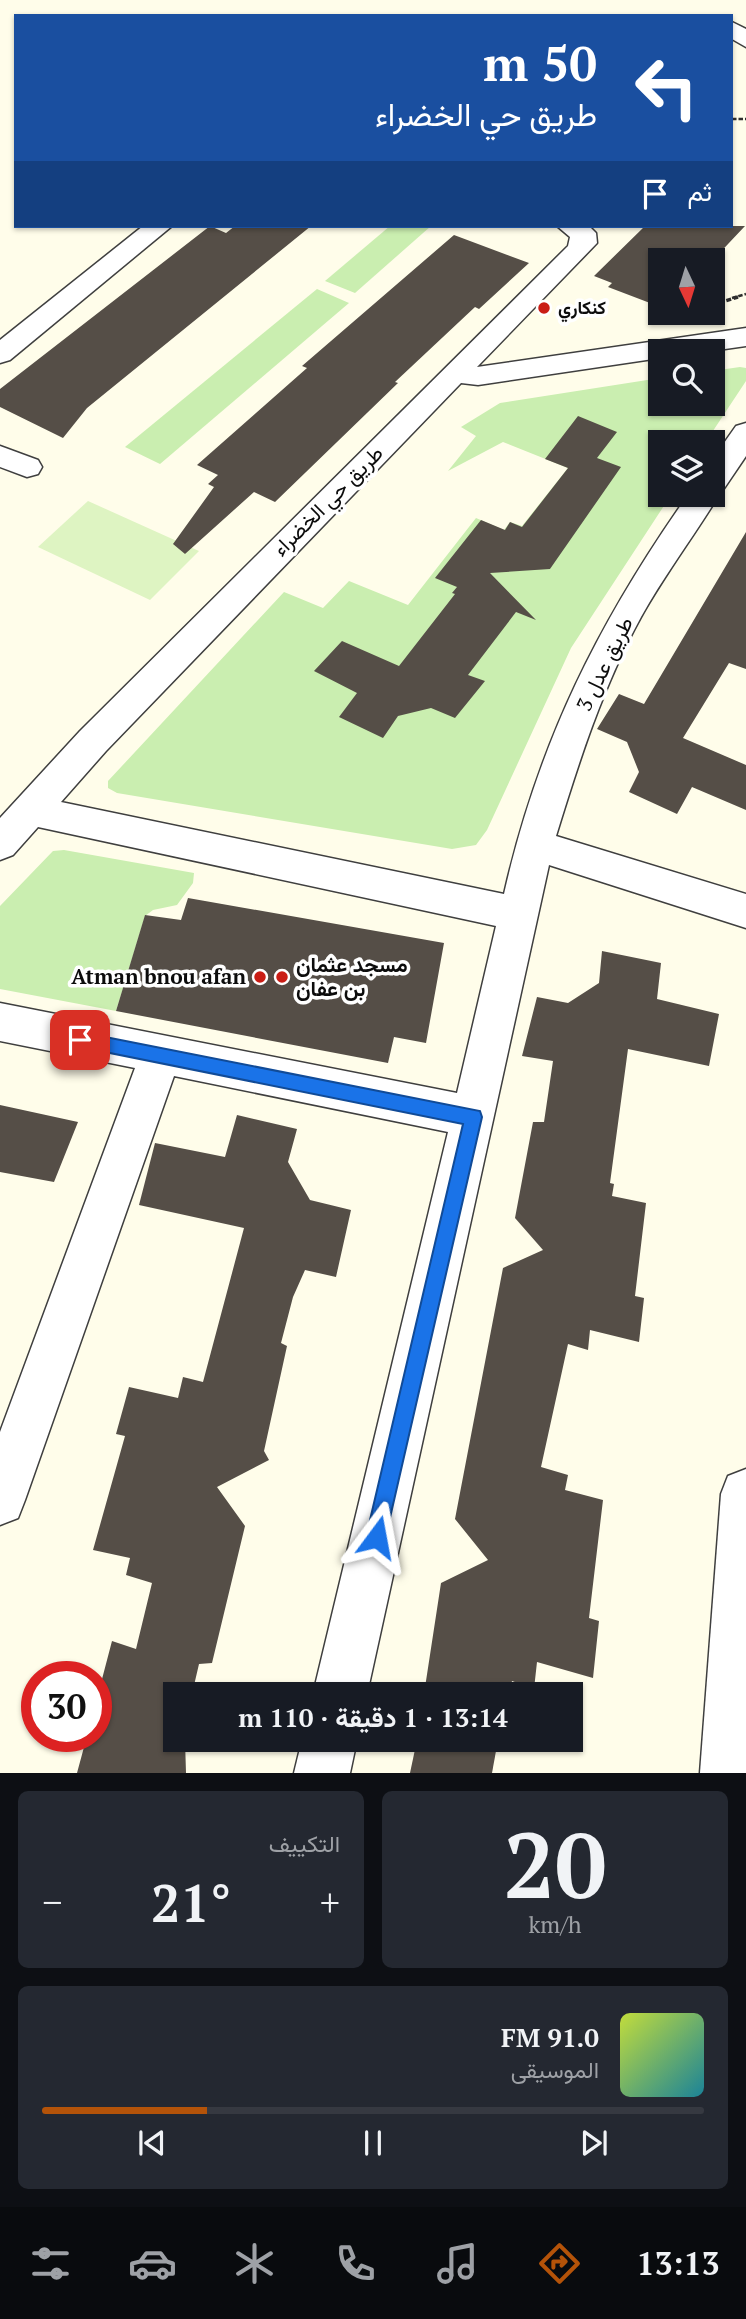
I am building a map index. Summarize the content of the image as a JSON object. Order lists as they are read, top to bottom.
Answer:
{
  "streets": {
    "street": ["طريق حي الخضراء", "طريق عدل 3"]
  },
  "places": ["كنكاري", "Atman bnou afan", "مسجد عثمان بن عفان"],
  "north": "bottom",
  "page": {
    "turn": ["50 m", "طريق حي الخضراء"],
    "then": "ثم",
    "limit": "30",
    "trip": "13:14 · 1 دقيقة · 110 m",
    "tile": [
      ["20", "km/h"],
      "التكييف"
    ],
    "heat": ["−", "21°", "+"],
    "song": ["91.0 FM", "الموسيقى"],
    "tabs": "13:13"
  }
}
